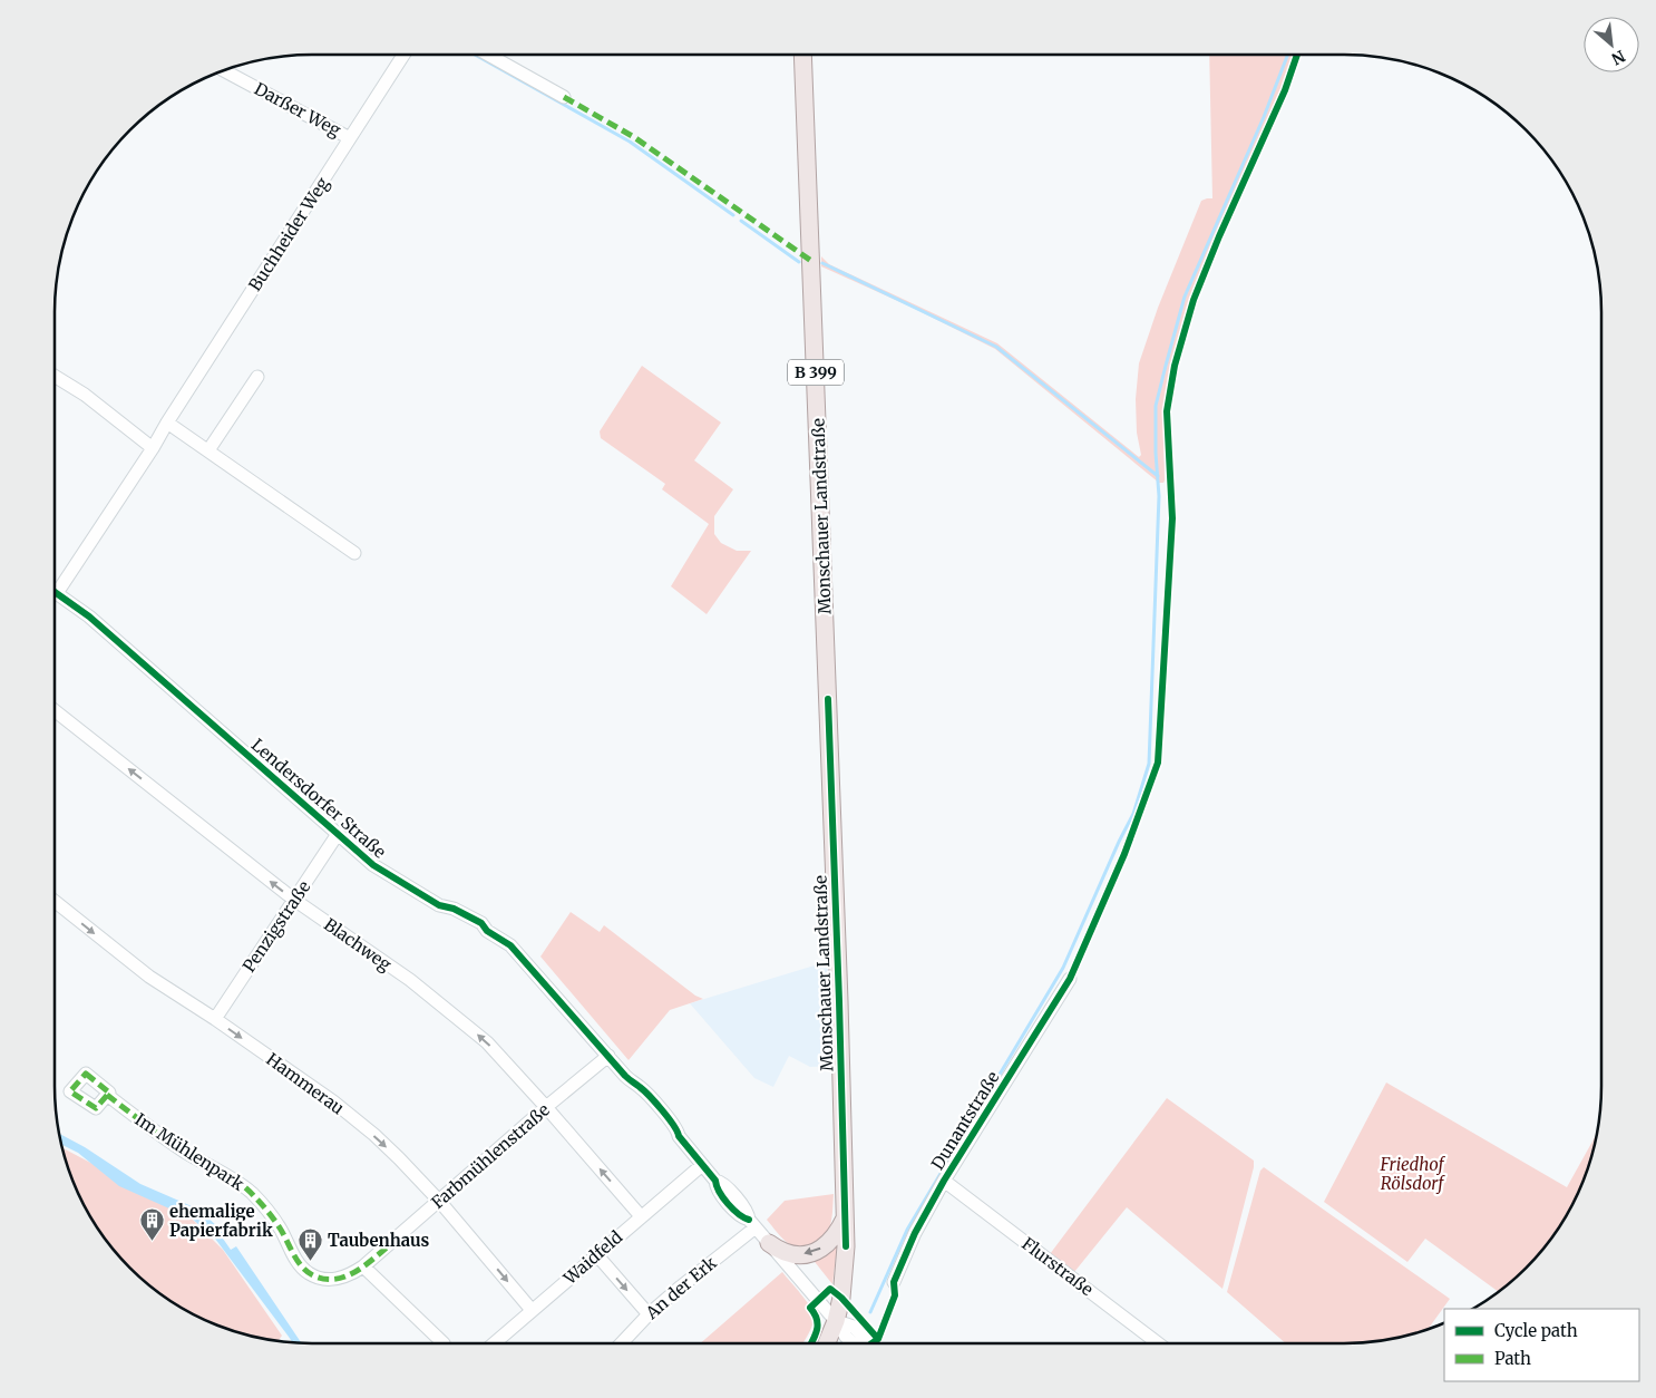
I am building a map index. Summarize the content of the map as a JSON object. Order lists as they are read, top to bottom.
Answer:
{
  "streets": {
    "main road": ["B 399", "Monschauer Landstraße"],
    "street": [
      "Darßer Weg",
      "Buchheider Weg",
      "Lendersdorfer Straße",
      "Penzigstraße",
      "Blachweg",
      "Hammerau",
      "Dunantstraße",
      "Im Mühlenpark",
      "Farbmühlenstraße",
      "Waidfeld",
      "Flurstraße",
      "An der Erk"
    ]
  },
  "crossings": [
    ["Darßer Weg", "Buchheider Weg"],
    ["B 399", "Monschauer Landstraße"],
    ["B 399", "Lendersdorfer Straße"],
    ["Monschauer Landstraße", "Lendersdorfer Straße"],
    ["Lendersdorfer Straße", "Penzigstraße"],
    ["Lendersdorfer Straße", "Farbmühlenstraße"],
    ["Lendersdorfer Straße", "Waidfeld"],
    ["Lendersdorfer Straße", "An der Erk"],
    ["Penzigstraße", "Blachweg"],
    ["Penzigstraße", "Hammerau"],
    ["Blachweg", "Farbmühlenstraße"],
    ["Blachweg", "Waidfeld"],
    ["Hammerau", "Farbmühlenstraße"],
    ["Hammerau", "Waidfeld"],
    ["Dunantstraße", "Flurstraße"],
    ["Im Mühlenpark", "Farbmühlenstraße"]
  ],
  "one_way": ["Blachweg", "Hammerau"],
  "parks": ["Friedhof Rölsdorf"],
  "places": {
    "building": ["ehemalige Papierfabrik", "Taubenhaus"]
  },
  "legend": ["Cycle path", "Path"],
  "north": "bottom right"
}
